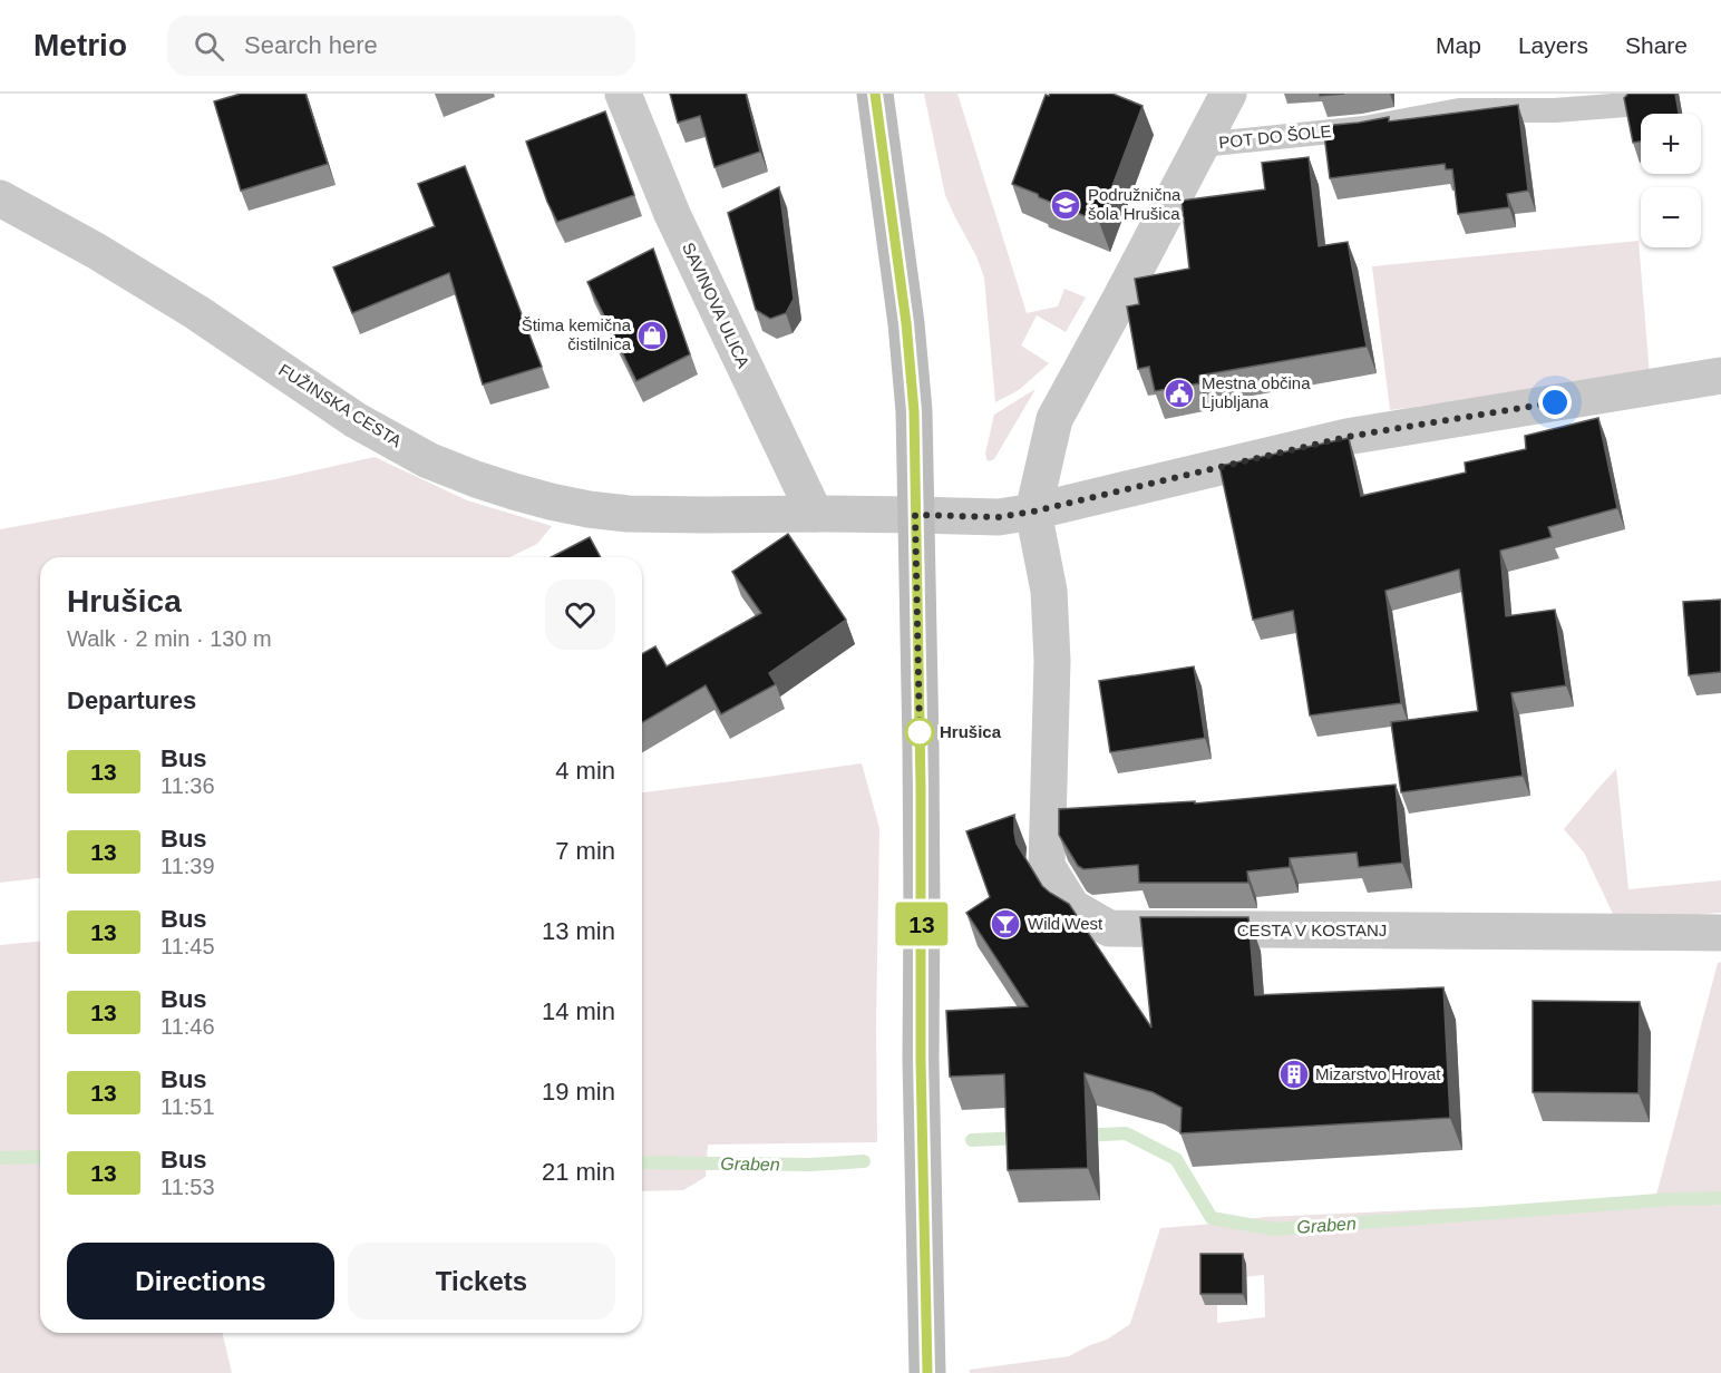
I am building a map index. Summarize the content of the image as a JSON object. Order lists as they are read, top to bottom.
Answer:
{
  "streets": {
    "street": [
      "POT DO ŠOLE",
      "SAVINOVA ULICA",
      "FUŽINSKA CESTA",
      "CESTA V KOSTANJ"
    ]
  },
  "crossings": [
    ["POT DO ŠOLE", "CESTA V KOSTANJ"],
    ["SAVINOVA ULICA", "FUŽINSKA CESTA"]
  ],
  "water": ["Graben"],
  "places": {
    "school or university": ["Podružnična šola Hrušica"],
    "shop": ["Štima kemična čistilnica"],
    "public building": ["Mestna občina Ljubljana"],
    "other": ["Hrušica"],
    "bar": ["Wild West"],
    "building": ["Mizarstvo Hrovat"]
  },
  "lines": ["bus line 13"],
  "page": {
    "header": "Metrio",
    "search": "Search here",
    "nav": ["Map", "Layers", "Share"],
    "on_map": "13",
    "map_buttons": ["+", "−"],
    "heading": [
      ["Hrušica", "Walk · 2 min · 130 m"],
      "Departures"
    ],
    "list": [
      {
        "mark": "13",
        "name": "Bus",
        "note": "11:36",
        "value": "4 min"
      },
      {
        "mark": "13",
        "name": "Bus",
        "note": "11:39",
        "value": "7 min"
      },
      {
        "mark": "13",
        "name": "Bus",
        "note": "11:45",
        "value": "13 min"
      },
      {
        "mark": "13",
        "name": "Bus",
        "note": "11:46",
        "value": "14 min"
      },
      {
        "mark": "13",
        "name": "Bus",
        "note": "11:51",
        "value": "19 min"
      },
      {
        "mark": "13",
        "name": "Bus",
        "note": "11:53",
        "value": "21 min"
      }
    ],
    "buttons": ["Directions", "Tickets"]
  }
}
